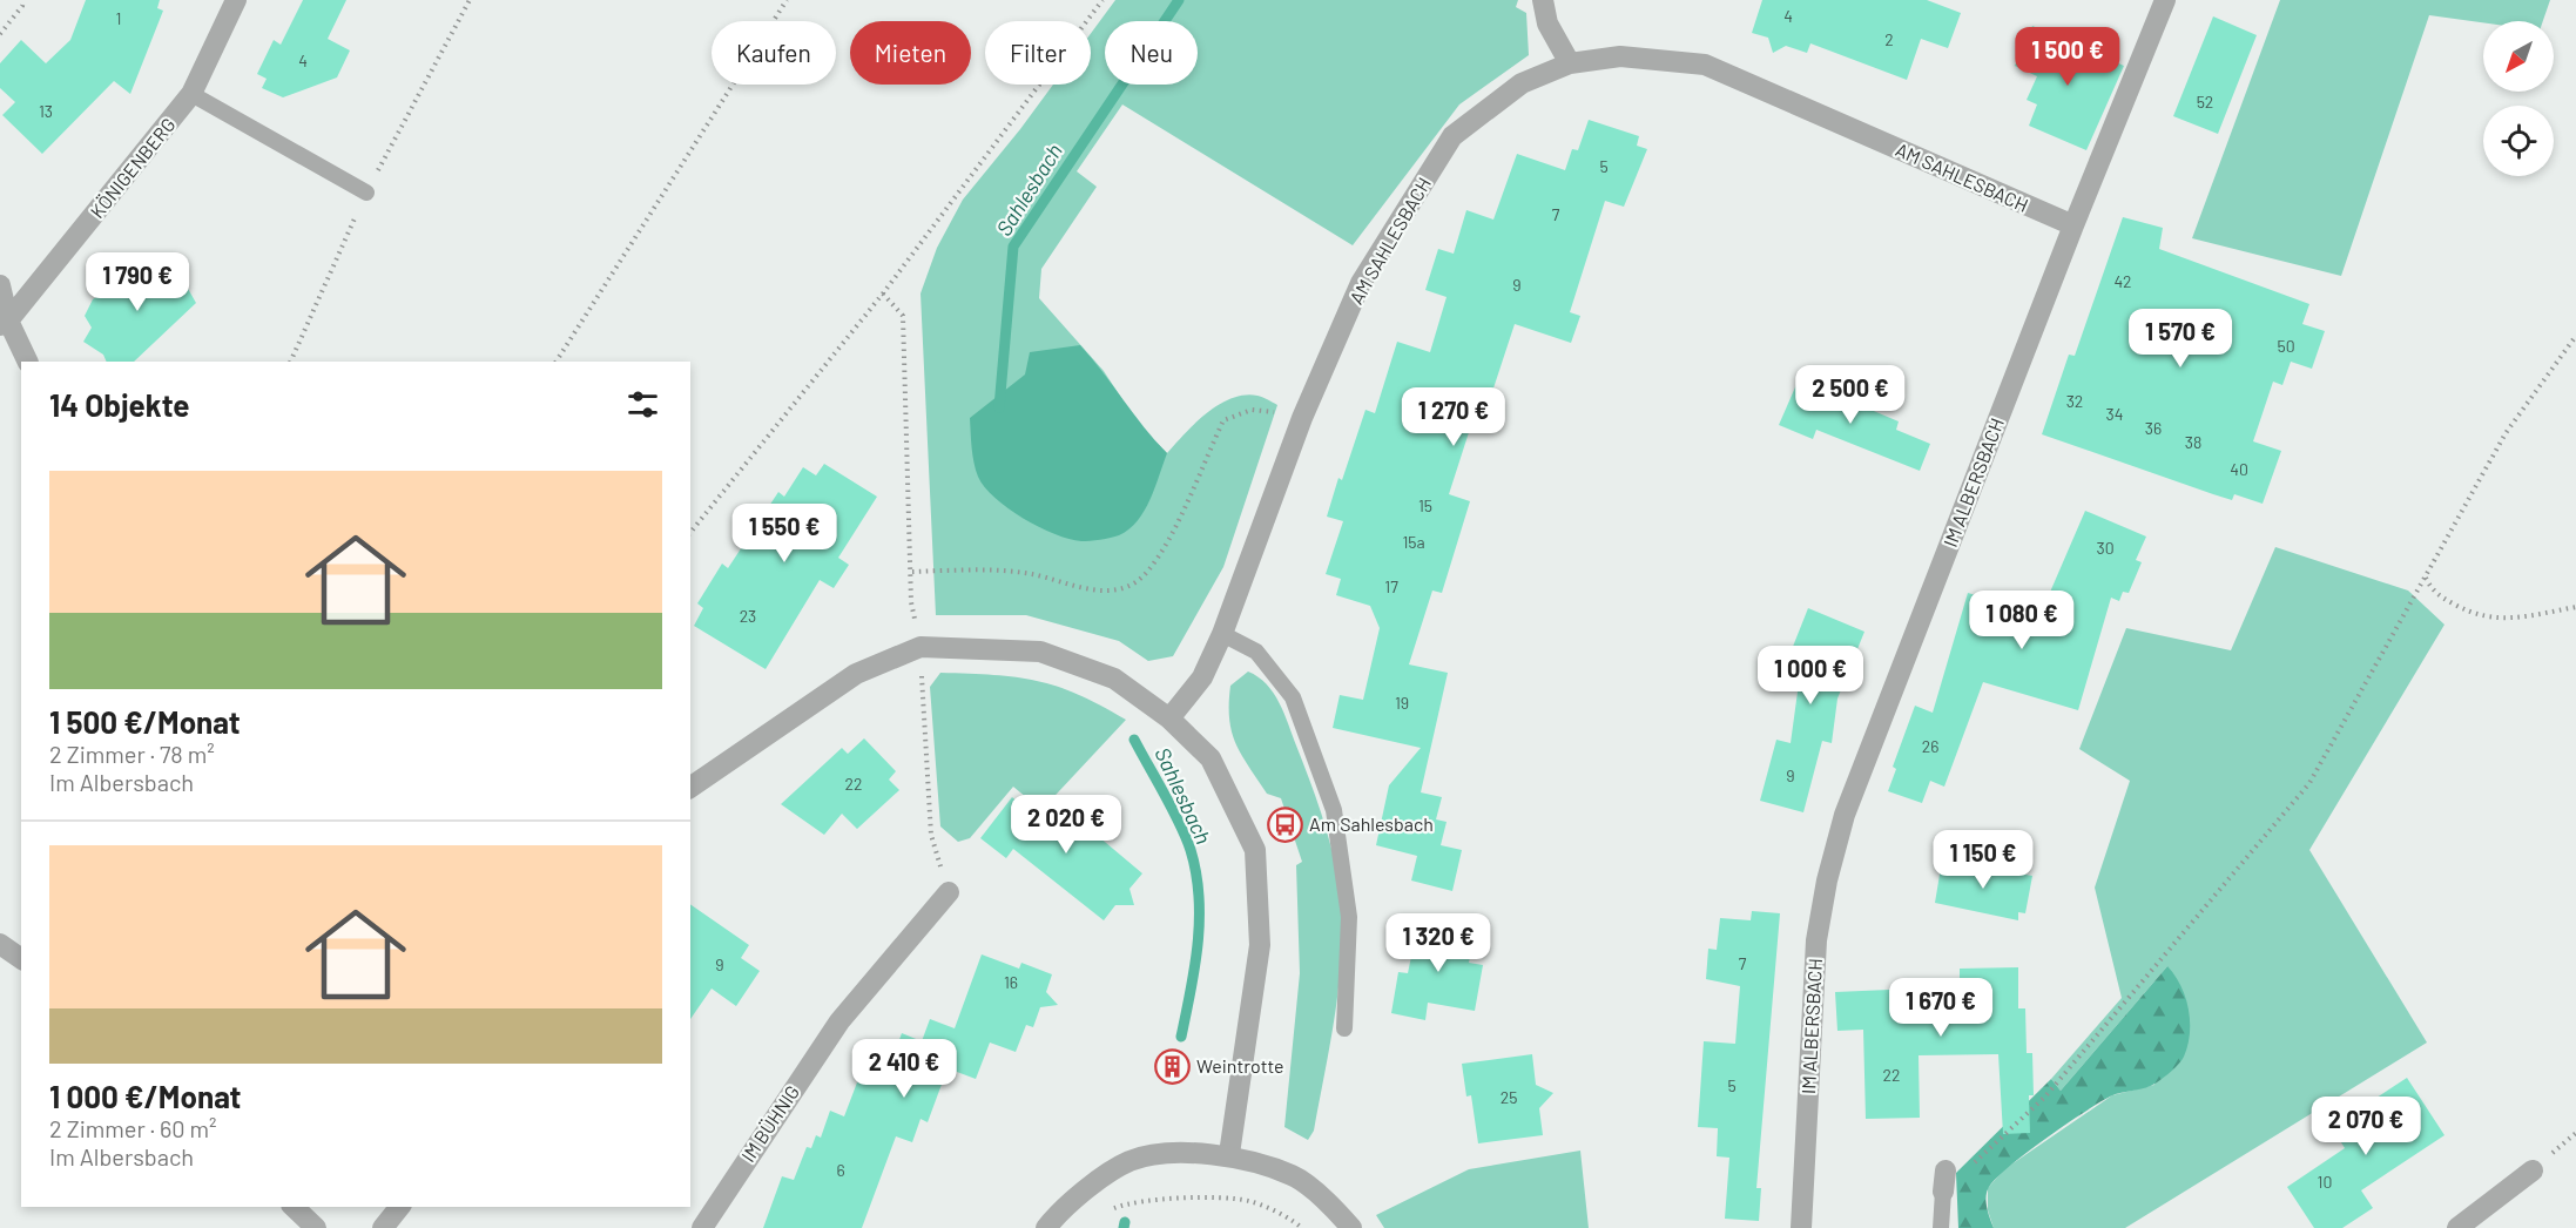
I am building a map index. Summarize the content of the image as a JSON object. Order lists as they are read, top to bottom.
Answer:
{
  "streets": {
    "street": [
      "KÖNIGENBERG",
      "AM SAHLESBACH",
      "IM ALBERSBACH",
      "IM BÜHNIG"
    ]
  },
  "crossings": [
    ["AM SAHLESBACH", "IM ALBERSBACH"]
  ],
  "water": ["Sahlesbach"],
  "places": {
    "bus stop": ["Am Sahlesbach"],
    "building": ["Weintrotte"]
  },
  "house_numbers": [
    "4",
    "1",
    "2",
    "4",
    "52",
    "13",
    "5",
    "7",
    "42",
    "9",
    "50",
    "32",
    "34",
    "36",
    "38",
    "40",
    "15",
    "15a",
    "30",
    "17",
    "23",
    "19",
    "26",
    "9",
    "22",
    "7",
    "9",
    "16",
    "22",
    "5",
    "25",
    "6",
    "10"
  ],
  "north": "bottom left",
  "page": {
    "chip": [
      "Kaufen",
      "Mieten",
      "Filter",
      "Neu"
    ],
    "price": [
      "1 500 €",
      "1 790 €",
      "1 570 €",
      "2 500 €",
      "1 270 €",
      "1 550 €",
      "1 080 €",
      "1 000 €",
      "2 020 €",
      "1 150 €",
      "1 320 €",
      "1 670 €",
      "2 410 €",
      "2 070 €"
    ],
    "heading": "14 Objekte",
    "list": [
      {
        "name": "1 500 €/Monat",
        "note": "2 Zimmer · 78 m² · Im Albersbach"
      },
      {
        "name": "1 000 €/Monat",
        "note": "2 Zimmer · 60 m² · Im Albersbach"
      }
    ]
  }
}
